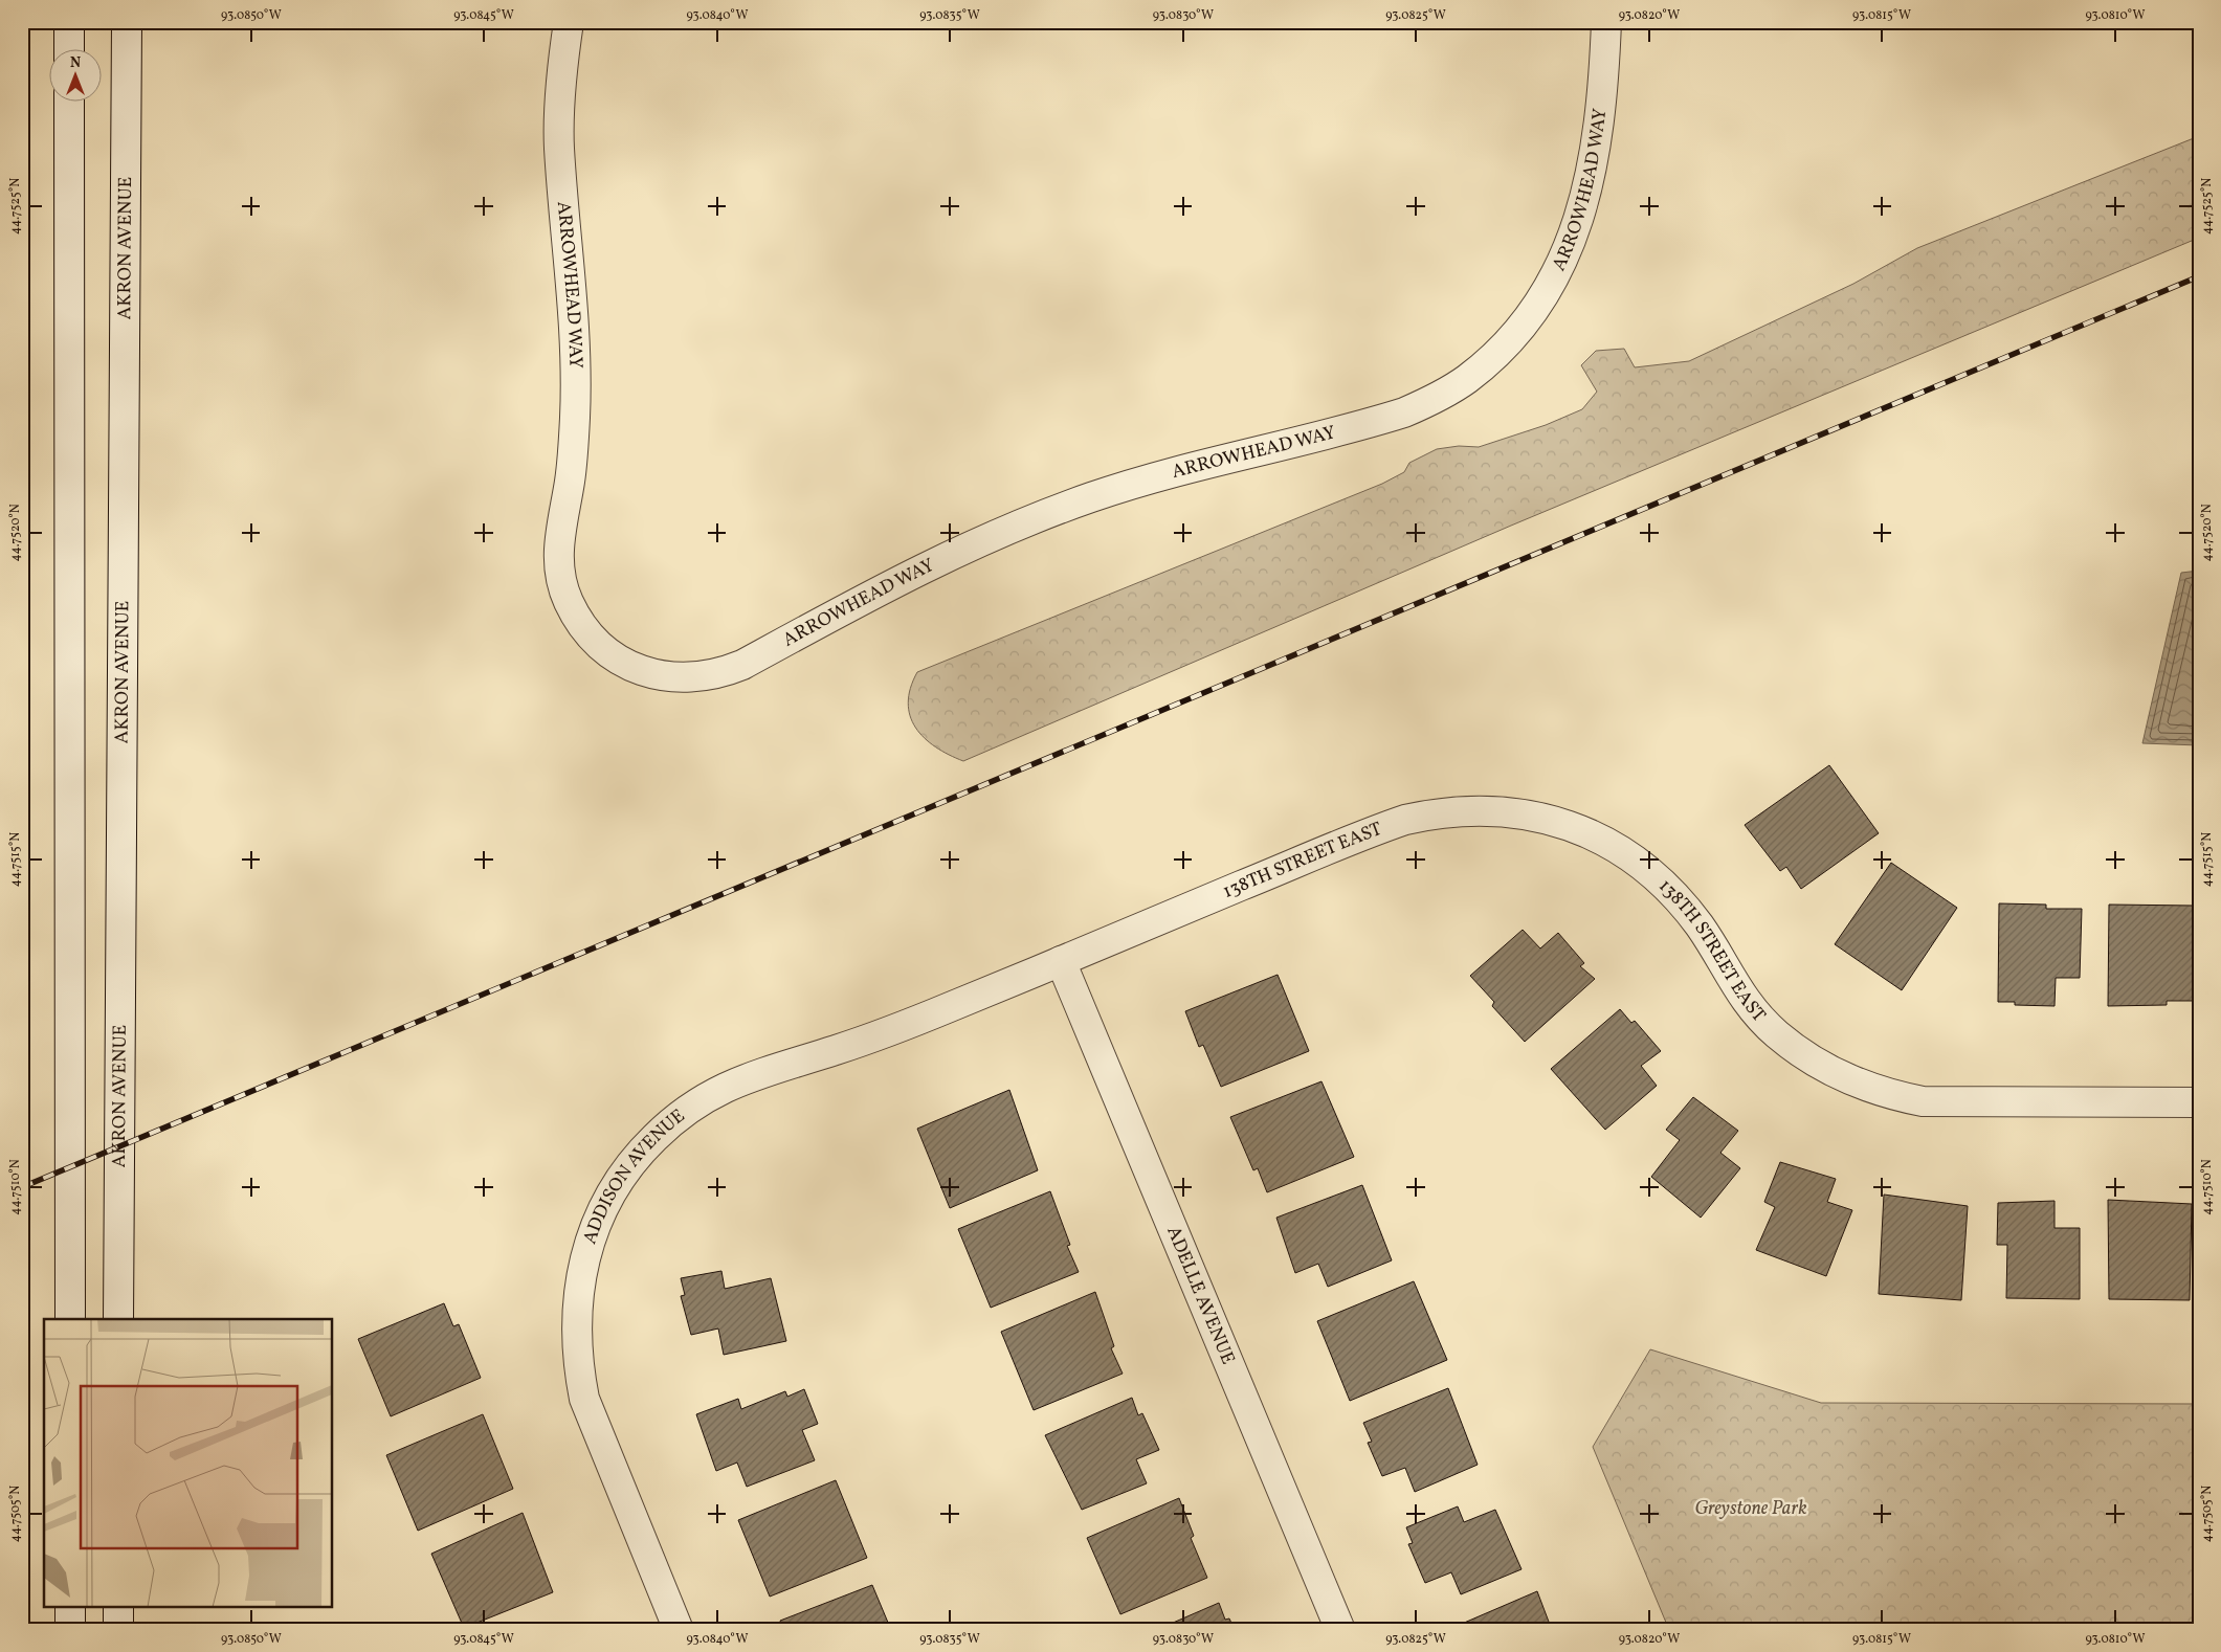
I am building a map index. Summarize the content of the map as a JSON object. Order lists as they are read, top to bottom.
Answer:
{
  "streets": {
    "street": [
      "ARROWHEAD WAY",
      "AKRON AVENUE",
      "138TH STREET EAST",
      "ADDISON AVENUE",
      "ADELLE AVENUE"
    ]
  },
  "crossings": [
    ["138TH STREET EAST", "ADDISON AVENUE"],
    ["138TH STREET EAST", "ADELLE AVENUE"],
    ["ADDISON AVENUE", "ADELLE AVENUE"]
  ],
  "parks": ["Greystone Park"],
  "north": "top",
  "coordinates": [
    "93.0850°W",
    "93.0845°W",
    "93.0840°W",
    "93.0835°W",
    "93.0830°W",
    "93.0825°W",
    "93.0820°W",
    "93.0815°W",
    "93.0810°W",
    "44.7525°N",
    "44.7520°N",
    "44.7515°N",
    "44.7510°N",
    "44.7505°N"
  ]
}
